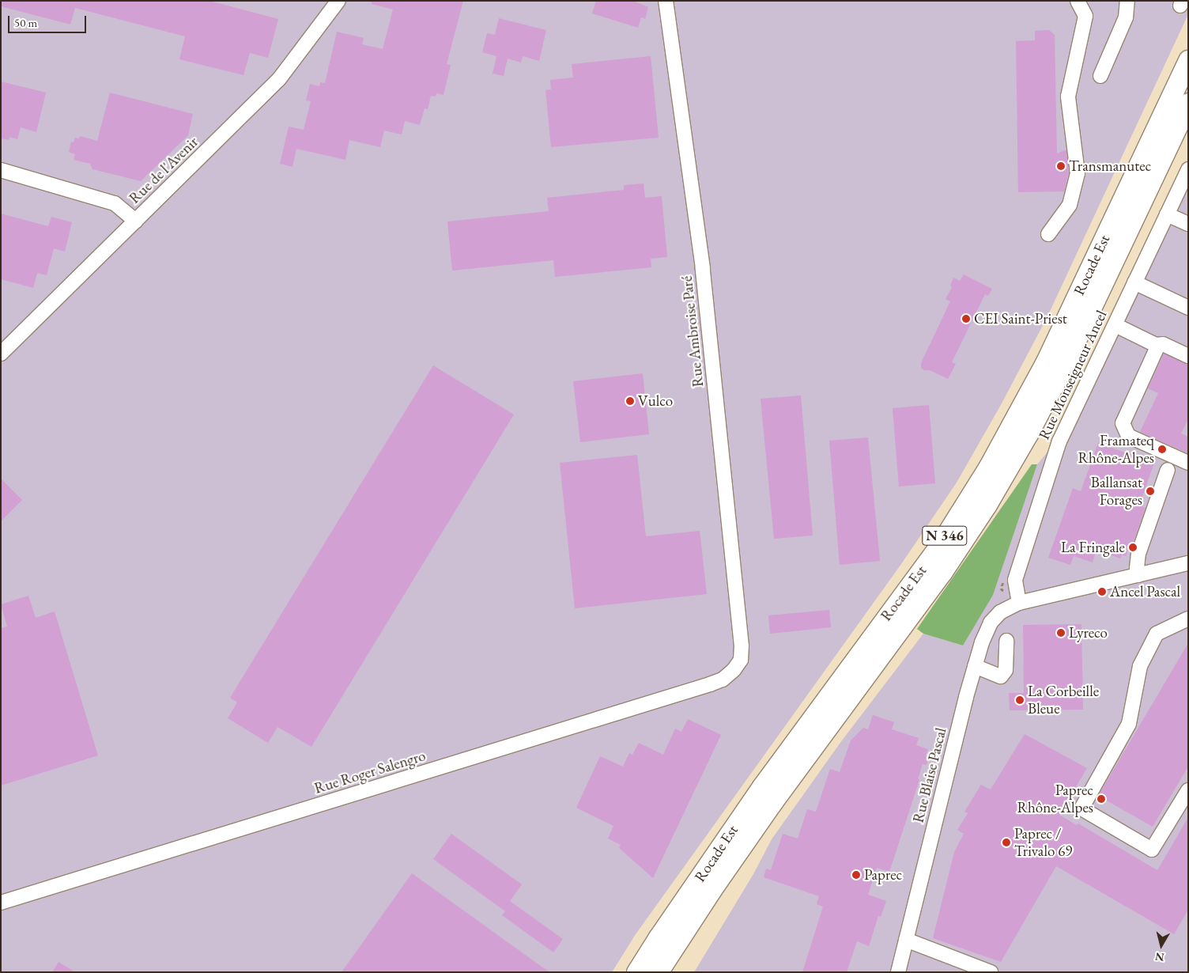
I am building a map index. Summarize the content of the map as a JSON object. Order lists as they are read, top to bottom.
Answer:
{
  "streets": {
    "highway": ["Rocade Est", "N 346"],
    "street": [
      "Rue de l'Avenir",
      "Rue Ambroise Paré",
      "Rue Monseigneur Ancel",
      "Rue Roger Salengro",
      "Rue Blaise Pascal"
    ]
  },
  "crossings": [
    ["Rue Ambroise Paré", "Rue Roger Salengro"],
    ["Rue Monseigneur Ancel", "Rue Blaise Pascal"]
  ],
  "places": [
    "Transmanutec",
    "CEI Saint-Priest",
    "Vulco",
    "Framateq Rhône-Alpes",
    "Ballansat Forages",
    "La Fringale",
    "Ancel Pascal",
    "Lyreco",
    "La Corbeille Bleue",
    "Paprec Rhône-Alpes",
    "Paprec / Trivalo 69",
    "Paprec"
  ],
  "scale_bar": "50 m",
  "north": "bottom"
}
